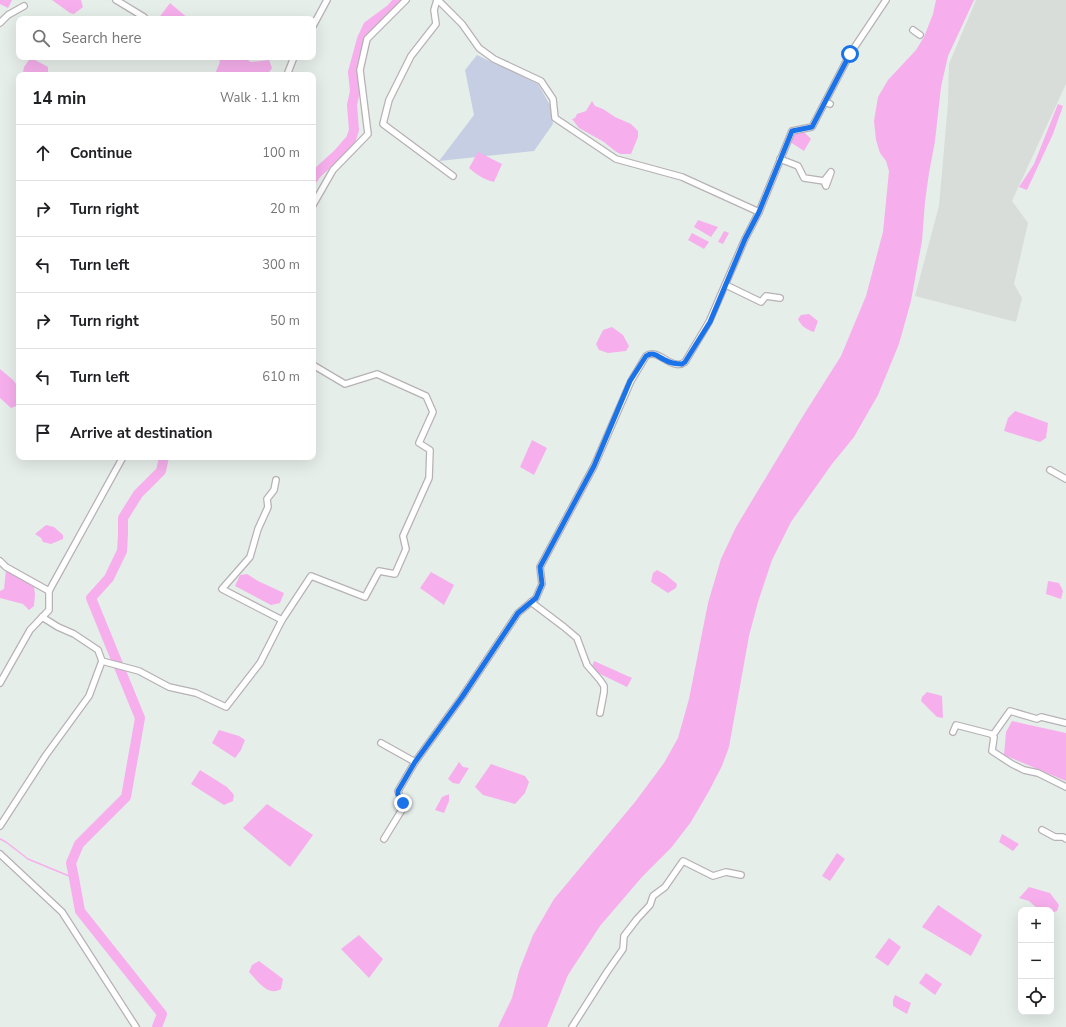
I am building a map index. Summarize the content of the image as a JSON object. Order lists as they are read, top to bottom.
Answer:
{
  "page": {
    "search": "Search here",
    "heading": ["14 min", "Walk · 1.1 km"],
    "list": [
      ["Continue", "100 m"],
      ["Turn right", "20 m"],
      ["Turn left", "300 m"],
      ["Turn right", "50 m"],
      ["Turn left", "610 m"],
      "Arrive at destination"
    ],
    "map_buttons": ["+", "−"]
  }
}
